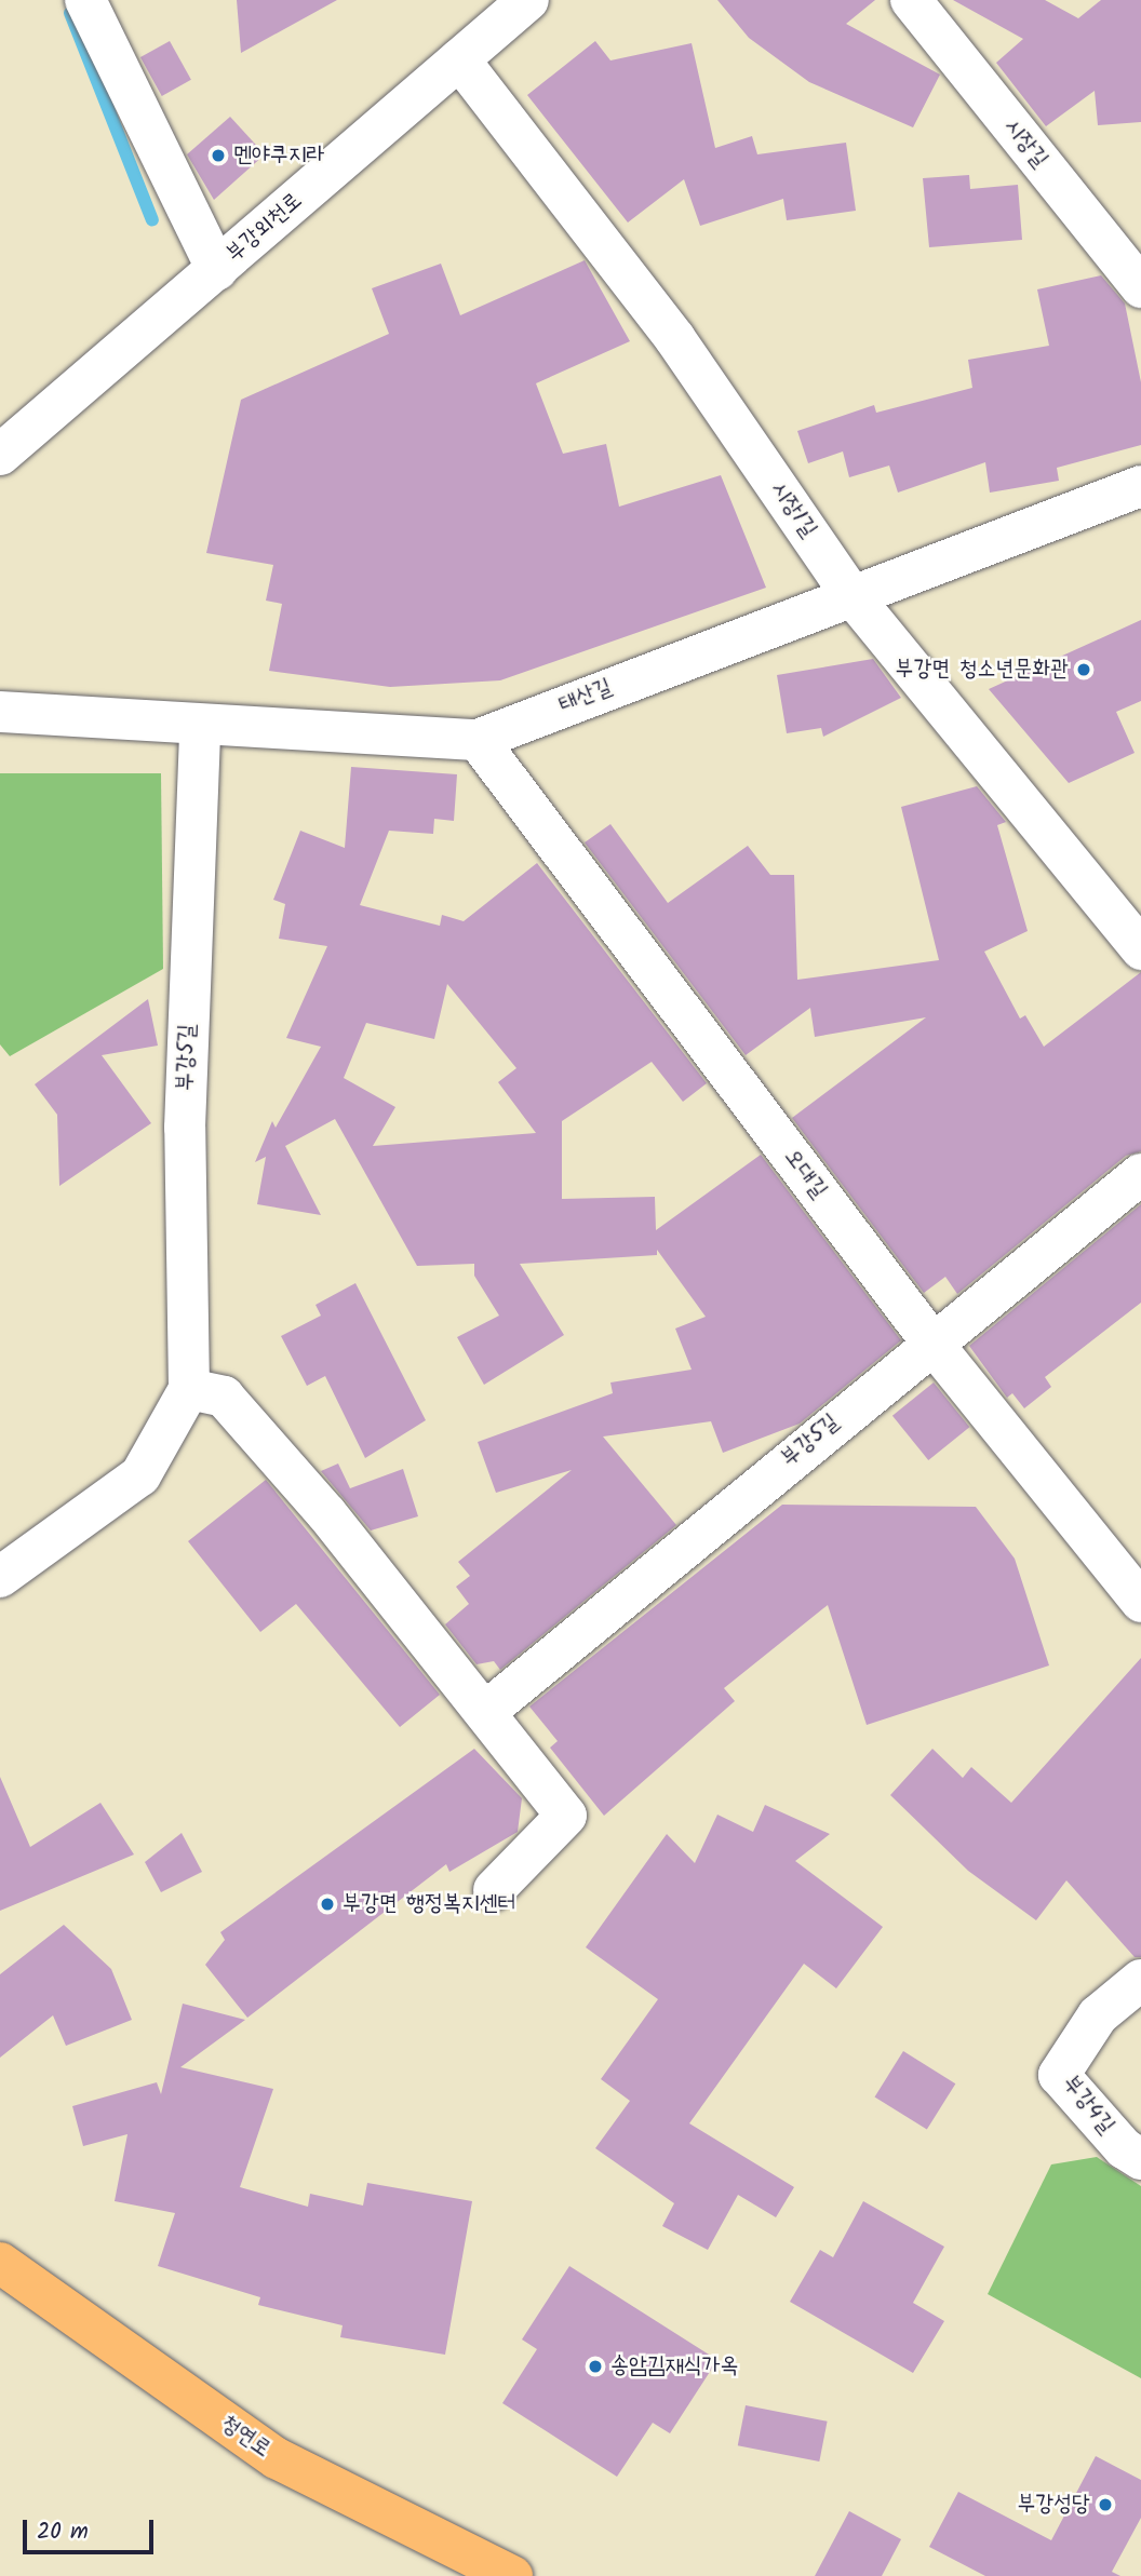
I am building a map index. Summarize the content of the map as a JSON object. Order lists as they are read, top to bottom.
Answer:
{
  "streets": {
    "main road": ["청연로"],
    "street": [
      "시장길",
      "부강외천로",
      "시장1길",
      "태산길",
      "부강5길",
      "오대길",
      "부강4길"
    ]
  },
  "crossings": [
    ["부강외천로", "시장1길"],
    ["시장1길", "태산길"],
    ["태산길", "부강5길"],
    ["태산길", "오대길"],
    ["부강5길", "오대길"]
  ],
  "places": [
    "멘야쿠지라",
    "부강면 청소년문화관",
    "부강면 행정복지센터",
    "송암김재식가옥",
    "부강성당"
  ],
  "scale_bar": "20 m"
}
